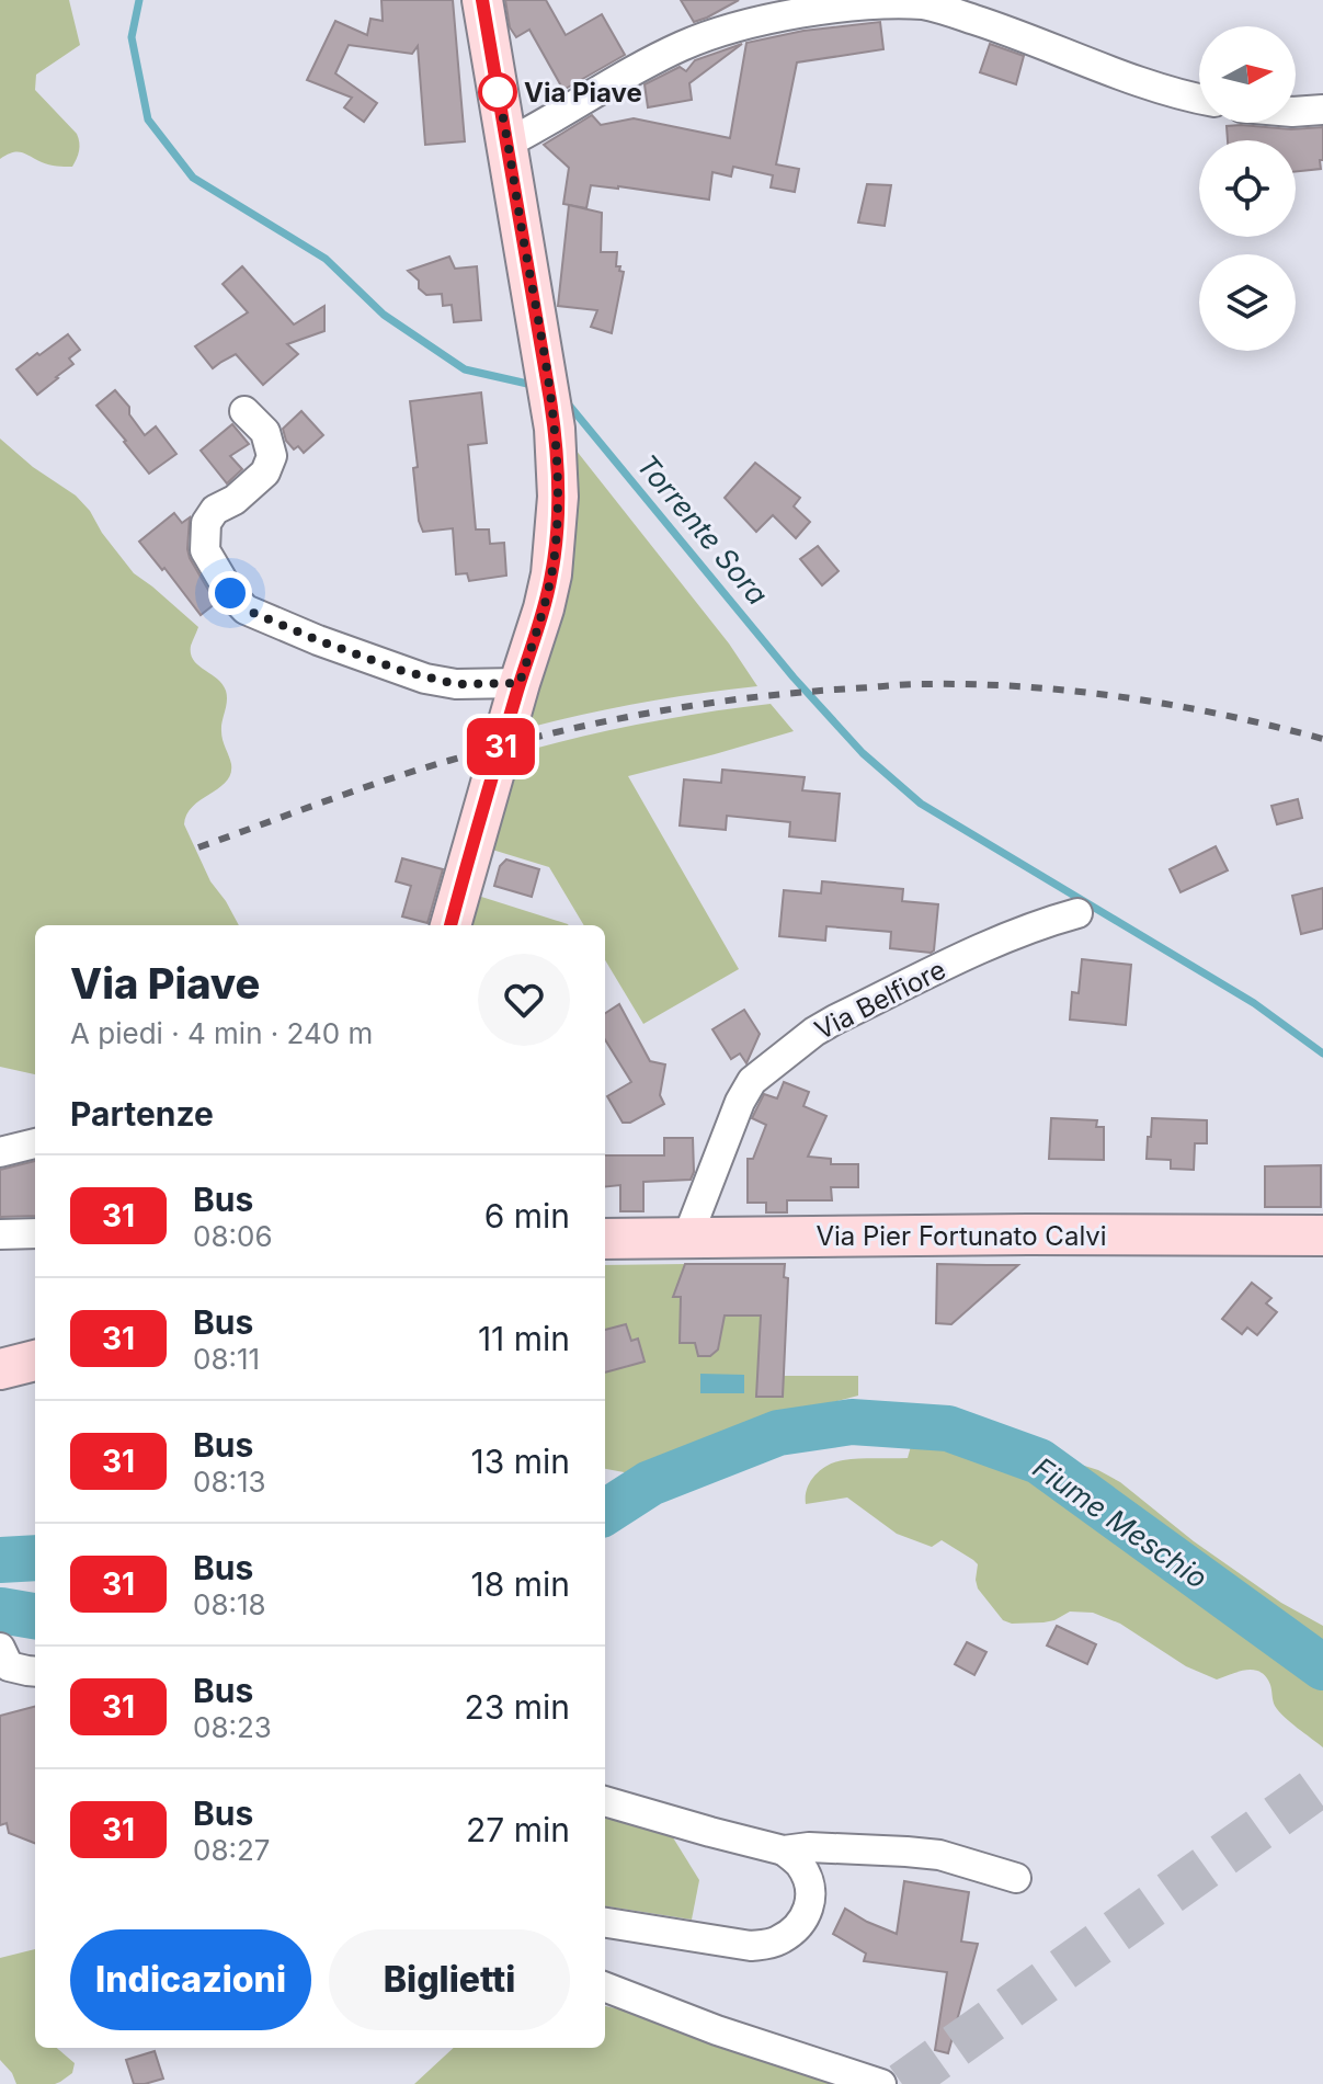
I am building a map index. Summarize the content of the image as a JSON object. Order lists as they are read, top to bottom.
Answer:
{
  "streets": {
    "main road": ["Via Pier Fortunato Calvi"],
    "street": ["Via Belfiore"]
  },
  "crossings": [
    ["Via Belfiore", "Via Pier Fortunato Calvi"]
  ],
  "water": ["Torrente Sora", "Fiume Meschio"],
  "places": ["Via Piave"],
  "lines": ["bus line 31"],
  "north": "right",
  "page": {
    "on_map": "31",
    "heading": [
      ["Via Piave", "A piedi · 4 min · 240 m"],
      "Partenze"
    ],
    "list": [
      {
        "mark": "31",
        "name": "Bus",
        "note": "08:06",
        "value": "6 min"
      },
      {
        "mark": "31",
        "name": "Bus",
        "note": "08:11",
        "value": "11 min"
      },
      {
        "mark": "31",
        "name": "Bus",
        "note": "08:13",
        "value": "13 min"
      },
      {
        "mark": "31",
        "name": "Bus",
        "note": "08:18",
        "value": "18 min"
      },
      {
        "mark": "31",
        "name": "Bus",
        "note": "08:23",
        "value": "23 min"
      },
      {
        "mark": "31",
        "name": "Bus",
        "note": "08:27",
        "value": "27 min"
      }
    ],
    "buttons": ["Indicazioni", "Biglietti"]
  }
}
